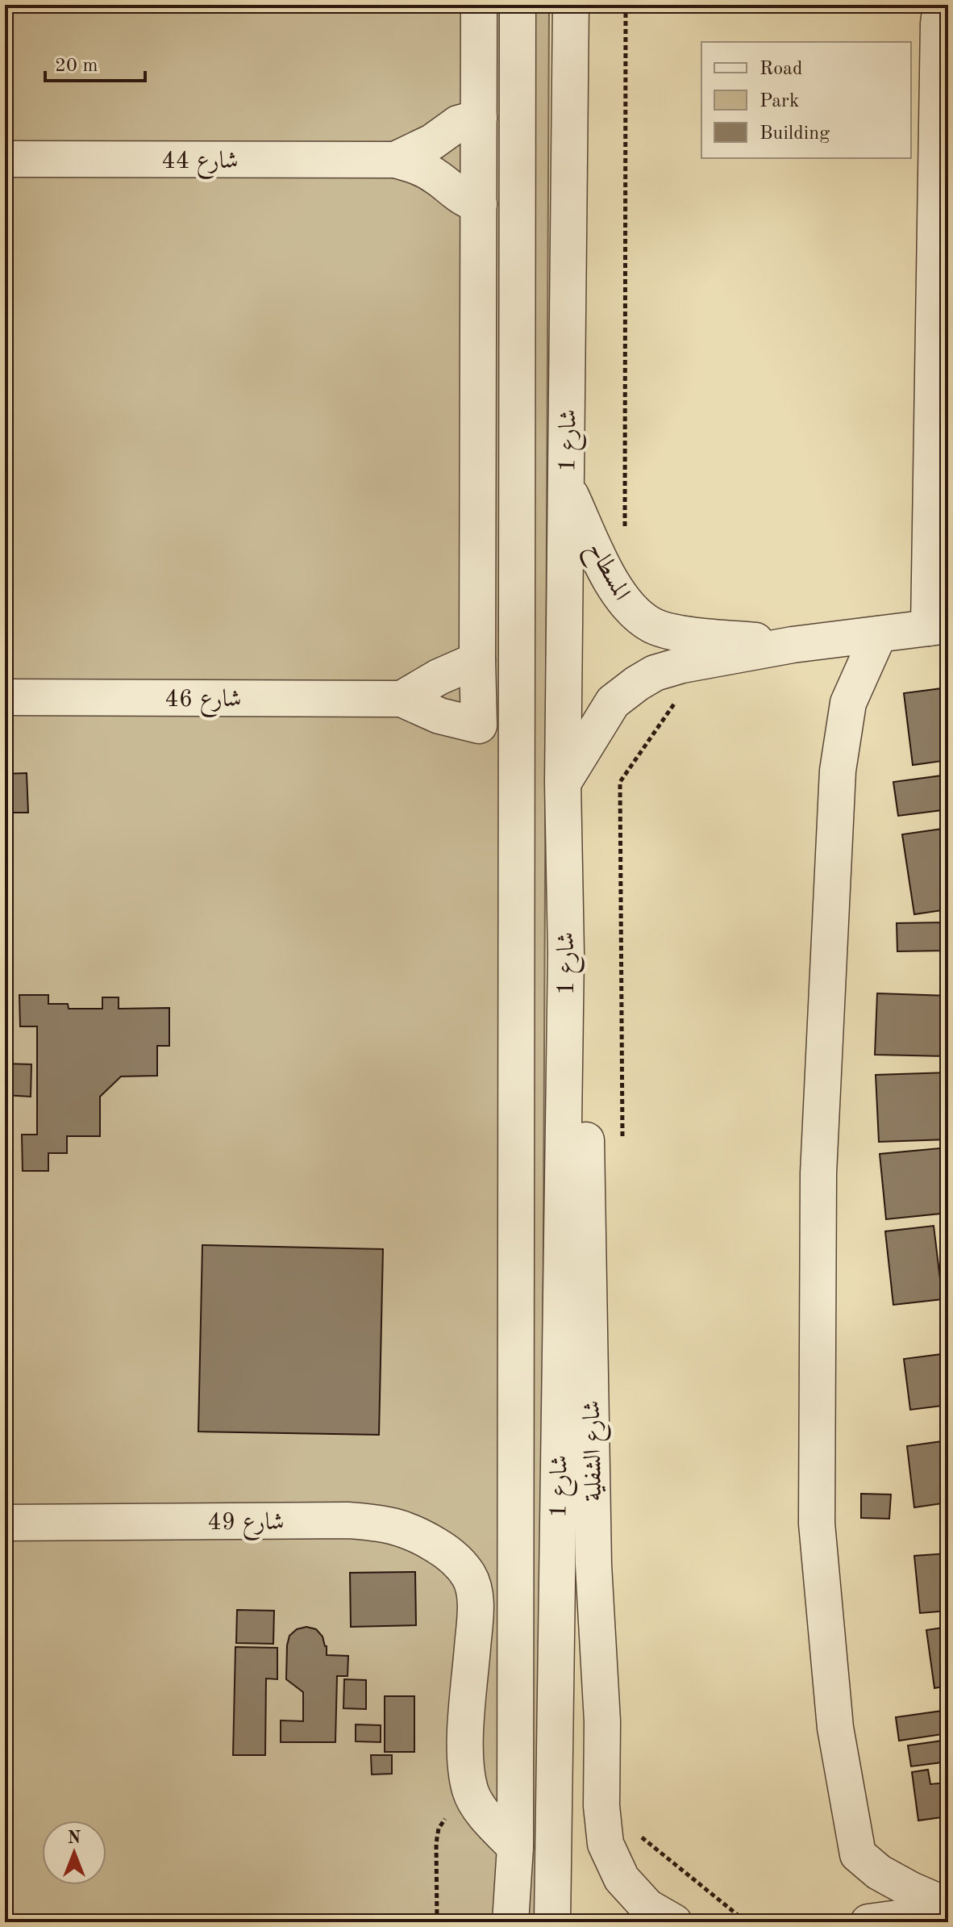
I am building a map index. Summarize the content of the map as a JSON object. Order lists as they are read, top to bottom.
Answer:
{
  "streets": {
    "street": [
      "شارع 44",
      "شارع 1",
      "المسطاح",
      "شارع 46",
      "شارع الشفلية",
      "شارع 49"
    ]
  },
  "crossings": [
    ["شارع 1", "المسطاح"],
    ["شارع 1", "شارع الشفلية"]
  ],
  "legend": ["Road", "Park", "Building"],
  "scale_bar": "20 m",
  "north": "top"
}
